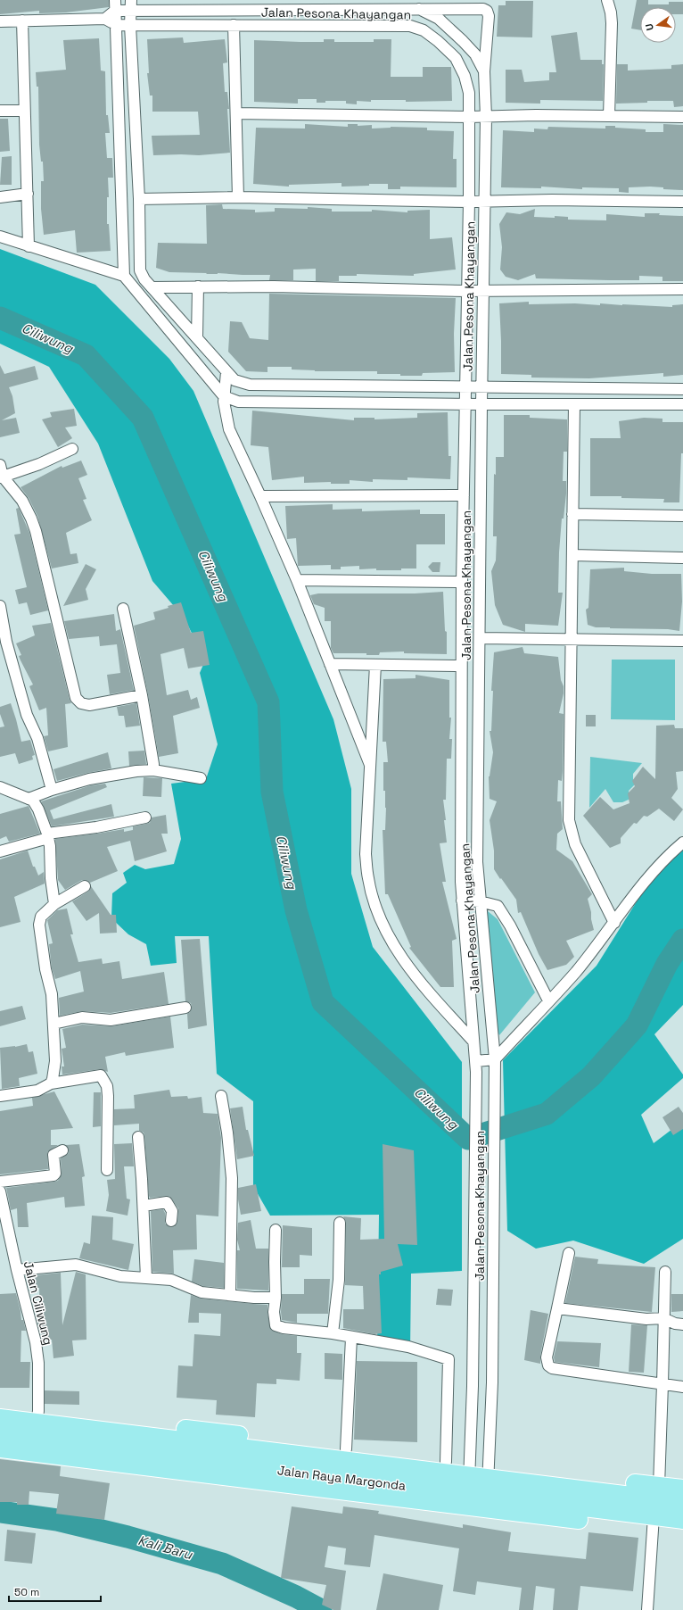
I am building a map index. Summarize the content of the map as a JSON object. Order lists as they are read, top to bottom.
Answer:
{
  "streets": {
    "highway": ["Jalan Raya Margonda"],
    "street": ["Jalan Pesona Khayangan", "Jalan Ciliwung"]
  },
  "crossings": [
    ["Jalan Pesona Khayangan", "Jalan Raya Margonda"],
    ["Jalan Ciliwung", "Jalan Raya Margonda"]
  ],
  "water": ["Ciliwung", "Kali Baru"],
  "scale_bar": "50 m",
  "north": "left"
}
